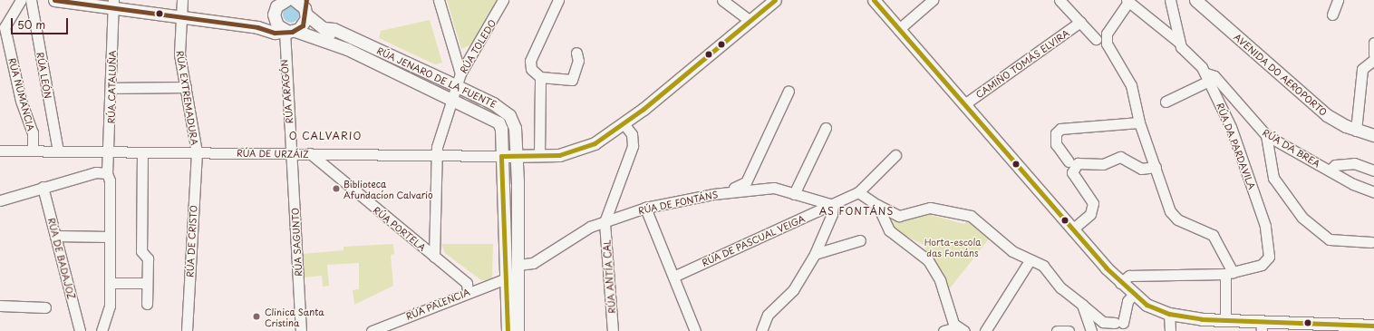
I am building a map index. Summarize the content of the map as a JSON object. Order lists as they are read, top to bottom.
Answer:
{
  "streets": {
    "main road": ["AVENIDA DO AEROPORTO", "RÚA JENARO DE LA FUENTE"],
    "street": [
      "RÚA TOLEDO",
      "CAMIÑO TOMÁS ELVIRA",
      "RÚA LEÓN",
      "RÚA CATALUÑA",
      "RÚA ARAGÓN",
      "RÚA NUMANCIA",
      "RÚA EXTREMADURA",
      "RÚA DA PARDAVILA",
      "RÚA DA BREA",
      "RÚA DE URZÁIZ",
      "RÚA DE FONTÁNS",
      "RÚA PORTELA",
      "RÚA DE PASCUAL VEIGA",
      "RÚA DE CRISTO",
      "RÚA SAGUNTO",
      "RÚA DE BADAJOZ",
      "RÚA ANTÍA CAL",
      "RÚA PALENCIA"
    ]
  },
  "crossings": [
    ["RÚA TOLEDO", "RÚA JENARO DE LA FUENTE"],
    ["RÚA TOLEDO", "RÚA DE URZÁIZ"],
    ["RÚA TOLEDO", "RÚA PORTELA"],
    ["RÚA LEÓN", "RÚA DE URZÁIZ"],
    ["RÚA JENARO DE LA FUENTE", "RÚA ARAGÓN"],
    ["RÚA JENARO DE LA FUENTE", "RÚA DE URZÁIZ"],
    ["RÚA JENARO DE LA FUENTE", "RÚA DE FONTÁNS"],
    ["RÚA CATALUÑA", "RÚA DE URZÁIZ"],
    ["RÚA ARAGÓN", "RÚA DE URZÁIZ"],
    ["RÚA ARAGÓN", "RÚA SAGUNTO"],
    ["RÚA NUMANCIA", "RÚA DE URZÁIZ"],
    ["RÚA EXTREMADURA", "RÚA DE URZÁIZ"],
    ["RÚA EXTREMADURA", "RÚA DE CRISTO"],
    ["RÚA DA PARDAVILA", "RÚA DA BREA"],
    ["RÚA DE URZÁIZ", "RÚA PORTELA"],
    ["RÚA DE URZÁIZ", "RÚA DE CRISTO"],
    ["RÚA DE URZÁIZ", "RÚA SAGUNTO"],
    ["RÚA DE FONTÁNS", "RÚA DE PASCUAL VEIGA"],
    ["RÚA DE FONTÁNS", "RÚA ANTÍA CAL"],
    ["RÚA PORTELA", "RÚA PALENCIA"]
  ],
  "districts": ["O CALVARIO", "AS FONTÁNS"],
  "parks": ["Horta-escola das Fontáns"],
  "places": ["Biblioteca Afundacíon Calvario", "Clinica Santa Cristina"],
  "scale_bar": "50 m"
}
